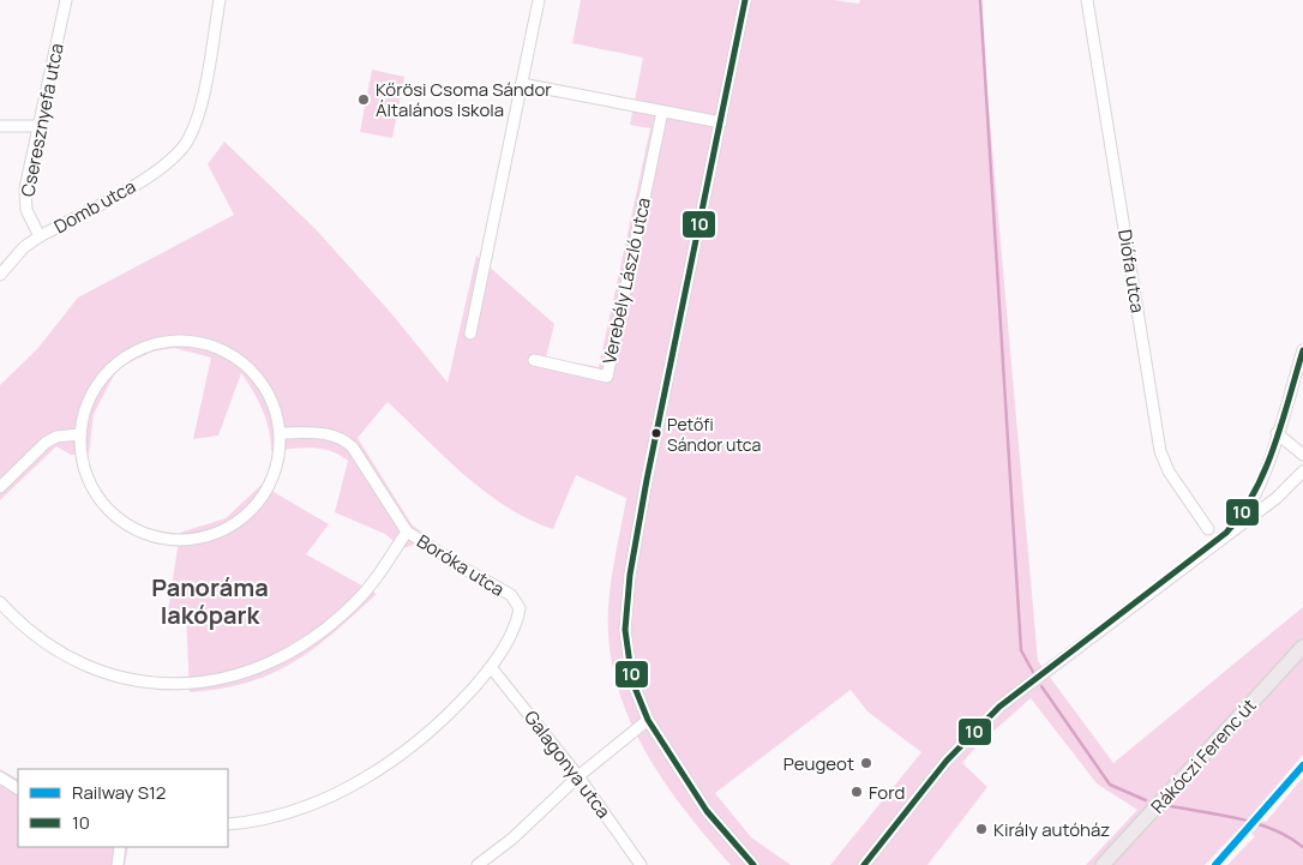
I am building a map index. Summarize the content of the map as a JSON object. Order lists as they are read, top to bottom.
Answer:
{
  "streets": {
    "main road": ["Rákóczi Ferenc út"],
    "street": [
      "Cseresznyefa utca",
      "Domb utca",
      "Diófa utca",
      "Verebély László utca",
      "Boróka utca",
      "Galagonya utca"
    ]
  },
  "crossings": [
    ["Cseresznyefa utca", "Domb utca"],
    ["Boróka utca", "Galagonya utca"]
  ],
  "districts": ["Panoráma lakópark"],
  "places": [
    "Kőrösi Csoma Sándor Általános Iskola",
    "Petőfi Sándor utca",
    "Peugeot",
    "Ford",
    "Király autóház"
  ],
  "lines": ["transit line 10", "rail line S12"],
  "legend": ["Railway S12", "10"]
}
